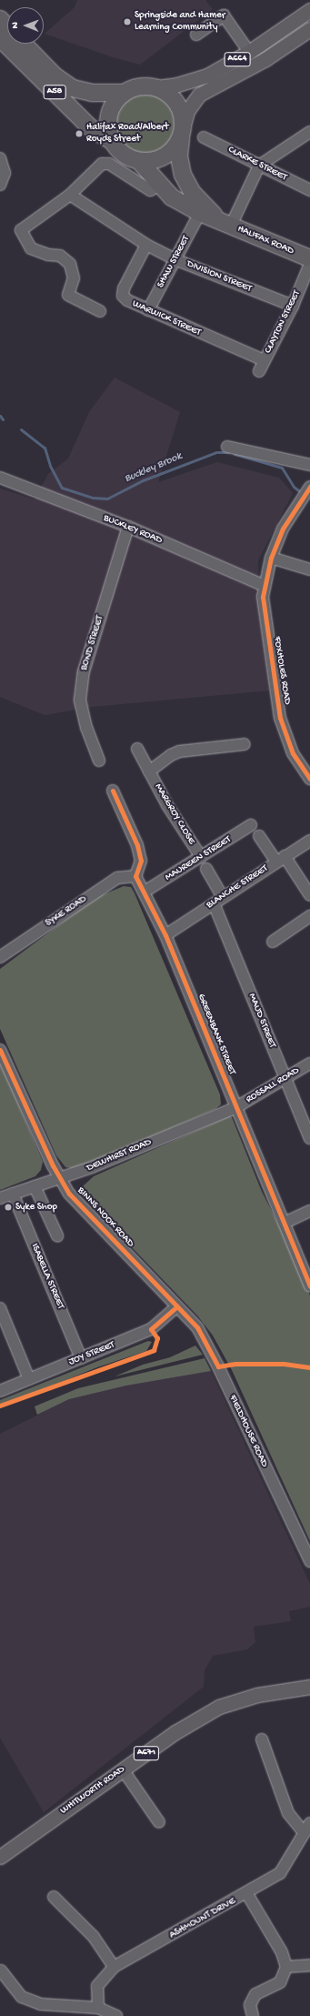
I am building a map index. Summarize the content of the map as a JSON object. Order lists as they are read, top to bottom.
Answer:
{
  "streets": {
    "highway": ["A58", "HALIFAX ROAD"],
    "main road": ["A664", "A671", "WHITWORTH ROAD"],
    "street": [
      "CLARKE STREET",
      "SHAW STREET",
      "DIVISION STREET",
      "WARWICK STREET",
      "CLAYTON STREET",
      "BUCKLEY ROAD",
      "BOND STREET",
      "FOXHOLES ROAD",
      "MARGROY CLOSE",
      "MAUREEN STREET",
      "BLANCHE STREET",
      "SYKE ROAD",
      "MAUD STREET",
      "GREENBANK STREET",
      "ROSSALL ROAD",
      "DEWHIRST ROAD",
      "BINNS NOOK ROAD",
      "ISABELLA STREET",
      "JOY STREET",
      "FIELDHOUSE ROAD",
      "ASHMOUNT DRIVE"
    ]
  },
  "crossings": [
    ["A664", "A58"],
    ["A664", "HALIFAX ROAD"],
    ["A58", "HALIFAX ROAD"],
    ["HALIFAX ROAD", "SHAW STREET"],
    ["SHAW STREET", "DIVISION STREET"],
    ["SHAW STREET", "WARWICK STREET"],
    ["DIVISION STREET", "WARWICK STREET"],
    ["DIVISION STREET", "CLAYTON STREET"],
    ["WARWICK STREET", "CLAYTON STREET"],
    ["BUCKLEY ROAD", "BOND STREET"],
    ["BUCKLEY ROAD", "FOXHOLES ROAD"],
    ["MARGROY CLOSE", "MAUREEN STREET"],
    ["MAUREEN STREET", "GREENBANK STREET"],
    ["BLANCHE STREET", "MAUD STREET"],
    ["BLANCHE STREET", "GREENBANK STREET"],
    ["SYKE ROAD", "GREENBANK STREET"],
    ["MAUD STREET", "ROSSALL ROAD"],
    ["GREENBANK STREET", "ROSSALL ROAD"],
    ["GREENBANK STREET", "DEWHIRST ROAD"],
    ["ROSSALL ROAD", "DEWHIRST ROAD"],
    ["DEWHIRST ROAD", "BINNS NOOK ROAD"],
    ["DEWHIRST ROAD", "ISABELLA STREET"],
    ["BINNS NOOK ROAD", "JOY STREET"],
    ["BINNS NOOK ROAD", "FIELDHOUSE ROAD"],
    ["ISABELLA STREET", "JOY STREET"],
    ["JOY STREET", "FIELDHOUSE ROAD"]
  ],
  "water": ["Buckley Brook"],
  "places": ["Springside and Hamer Learning Community", "Halifax Road/Albert Royds Street", "Syke Shop"],
  "north": "left"
}
